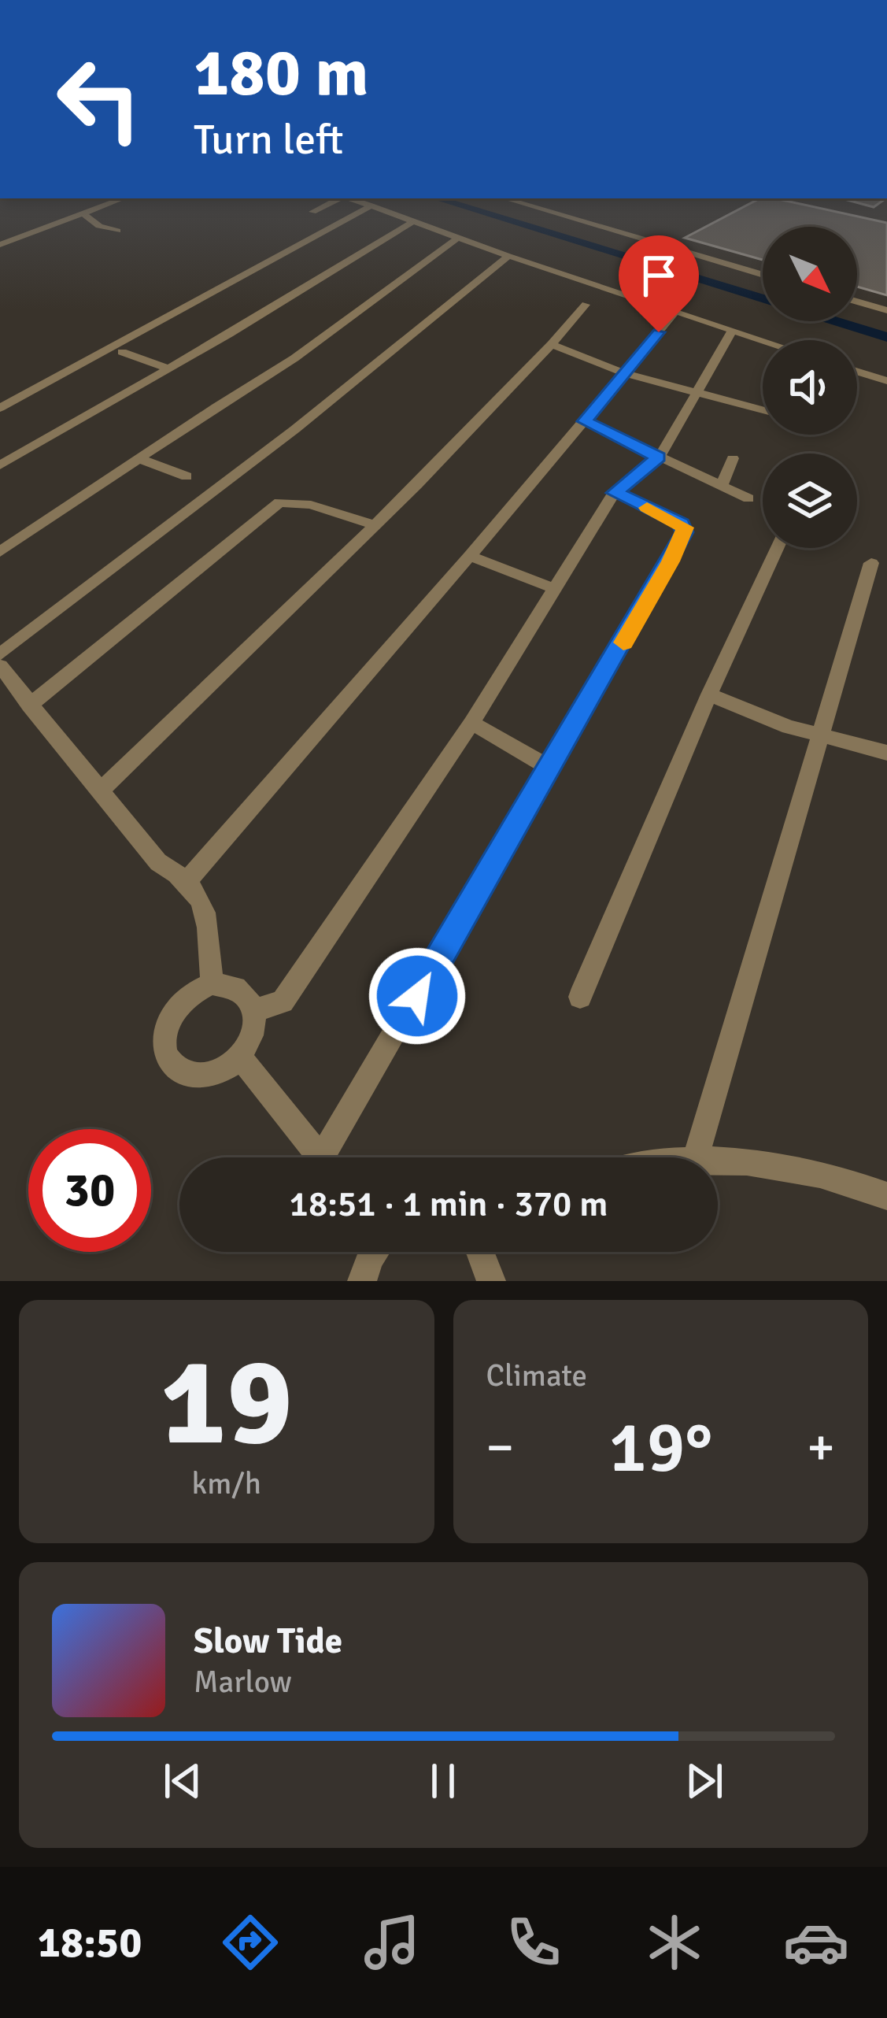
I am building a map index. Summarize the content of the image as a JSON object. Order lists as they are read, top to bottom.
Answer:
{
  "north": "bottom right",
  "page": {
    "turn": ["180 m", "Turn left"],
    "limit": "30",
    "trip": "18:51 · 1 min · 370 m",
    "tile": [
      ["19", "km/h"],
      "Climate"
    ],
    "heat": ["−", "19°", "+"],
    "song": ["Slow Tide", "Marlow"],
    "tabs": "18:50"
  }
}
